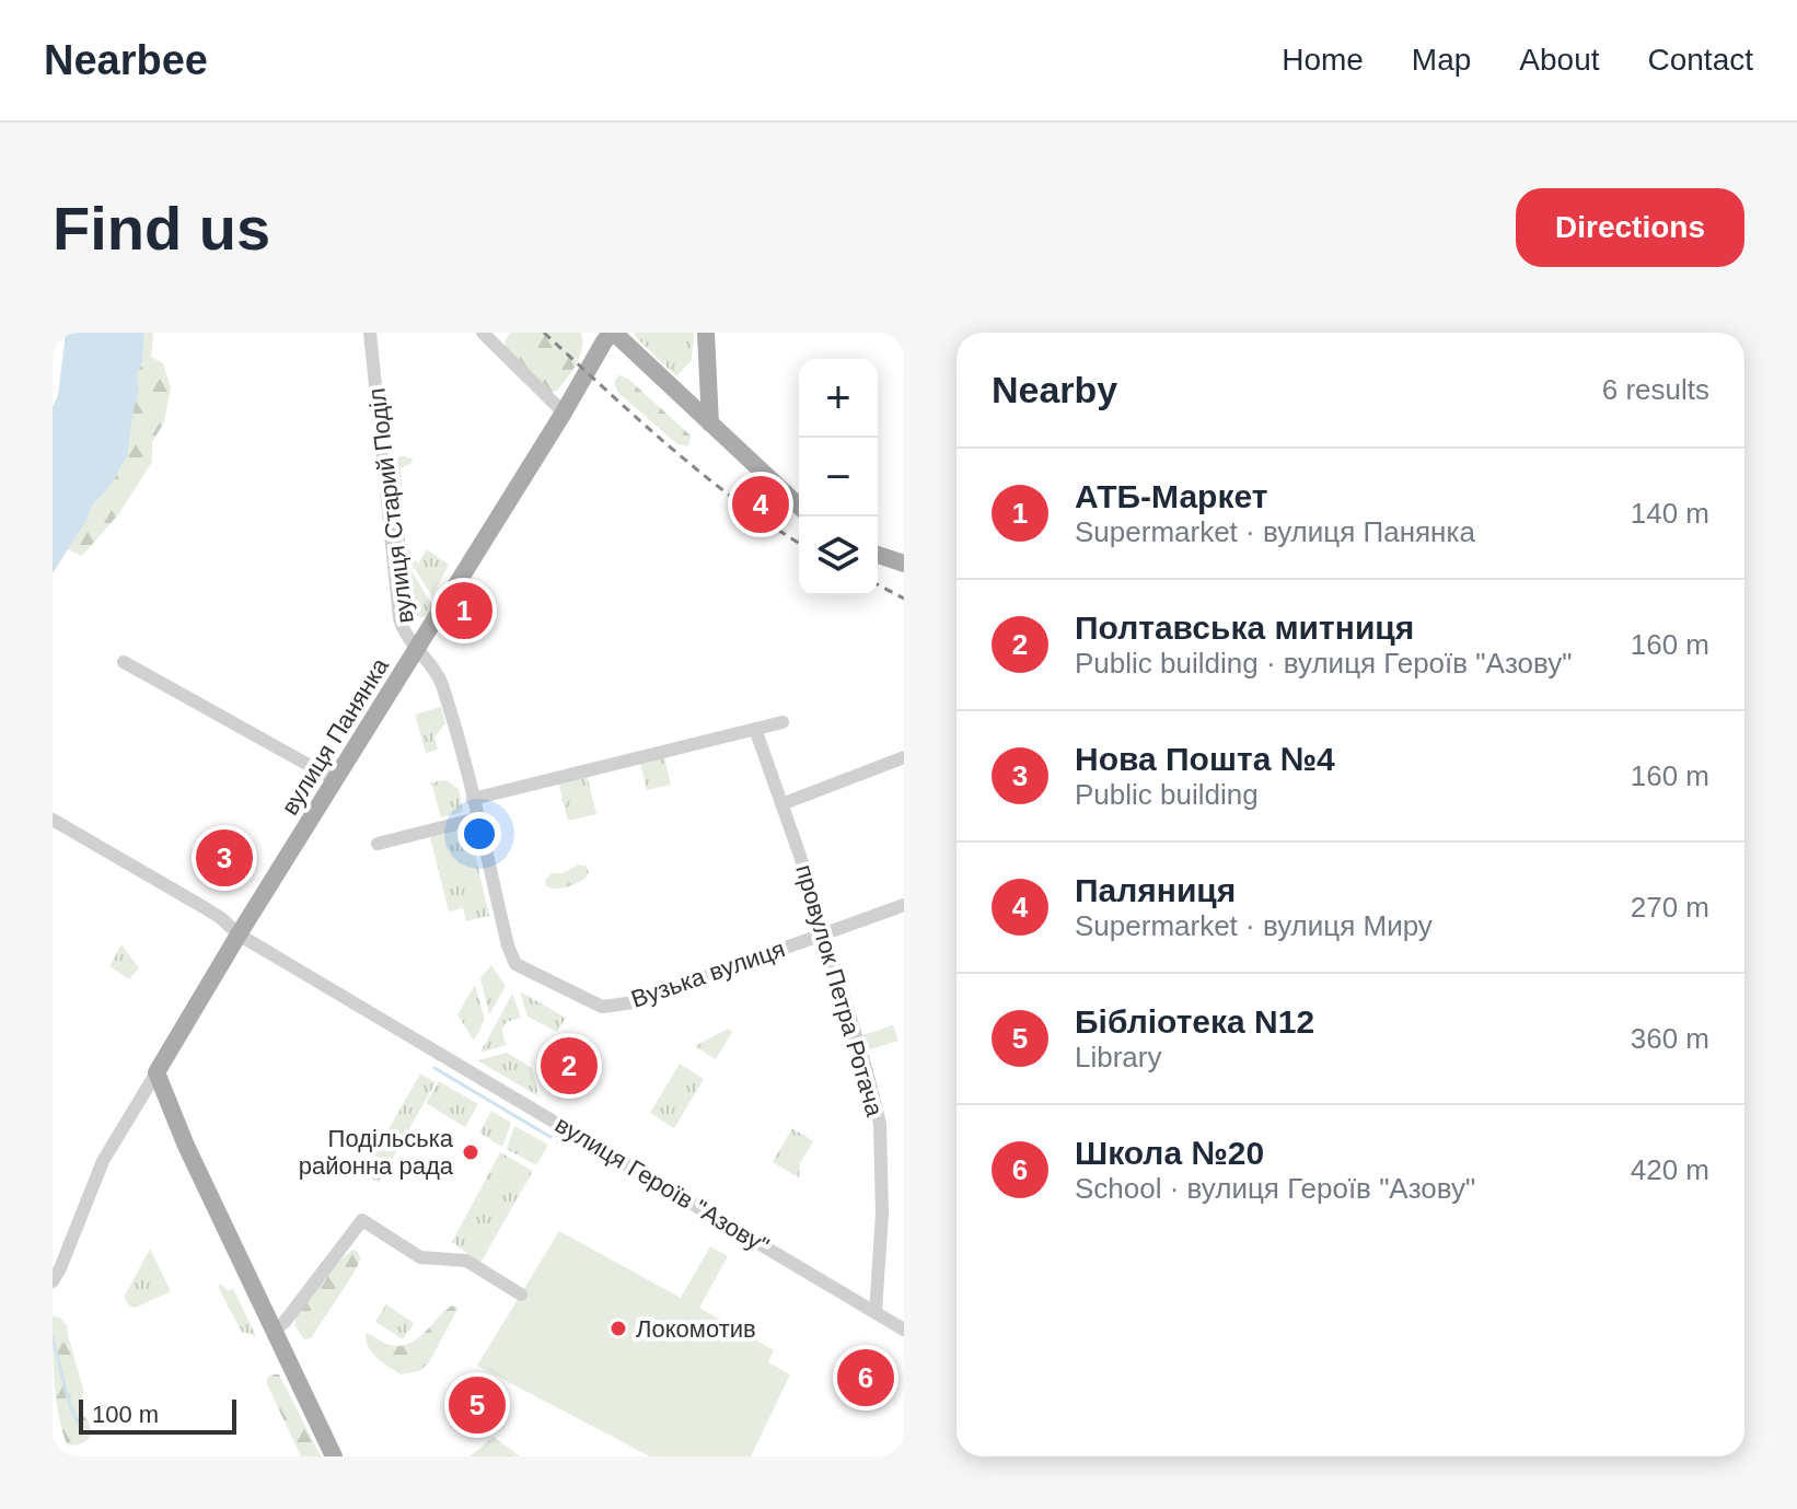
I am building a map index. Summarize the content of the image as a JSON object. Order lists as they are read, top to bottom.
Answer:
{
  "streets": {
    "main road": ["вулиця Панянка"],
    "street": [
      "вулиця Старий Поділ",
      "Вузька вулиця",
      "провулок Петра Ротача",
      "вулиця Героїв \"Азову\""
    ]
  },
  "crossings": [
    ["вулиця Старий Поділ", "вулиця Панянка"],
    ["вулиця Старий Поділ", "Вузька вулиця"],
    ["вулиця Панянка", "вулиця Героїв \"Азову\""],
    ["Вузька вулиця", "провулок Петра Ротача"],
    ["провулок Петра Ротача", "вулиця Героїв \"Азову\""]
  ],
  "places": ["Подільська районна рада", "Локомотив"],
  "scale_bar": "100 m",
  "page": {
    "header": "Nearbee",
    "nav": [
      "Home",
      "Map",
      "About",
      "Contact"
    ],
    "buttons": "Directions",
    "title": "Find us",
    "heading": ["Nearby", "6 results"],
    "map_buttons": ["+", "−"],
    "list": [
      {
        "mark": "1",
        "name": "АТБ-Маркет",
        "note": "Supermarket · вулиця Панянка",
        "value": "140 m"
      },
      {
        "mark": "2",
        "name": "Полтавська митниця",
        "note": "Public building · вулиця Героїв \"Азову\"",
        "value": "160 m"
      },
      {
        "mark": "3",
        "name": "Нова Пошта №4",
        "note": "Public building",
        "value": "160 m"
      },
      {
        "mark": "4",
        "name": "Паляниця",
        "note": "Supermarket · вулиця Миру",
        "value": "270 m"
      },
      {
        "mark": "5",
        "name": "Бібліотека N12",
        "note": "Library",
        "value": "360 m"
      },
      {
        "mark": "6",
        "name": "Школа №20",
        "note": "School · вулиця Героїв \"Азову\"",
        "value": "420 m"
      }
    ],
    "pins": [
      "4",
      "1",
      "3",
      "2",
      "6",
      "5"
    ],
    "scale": "100 m"
  }
}
